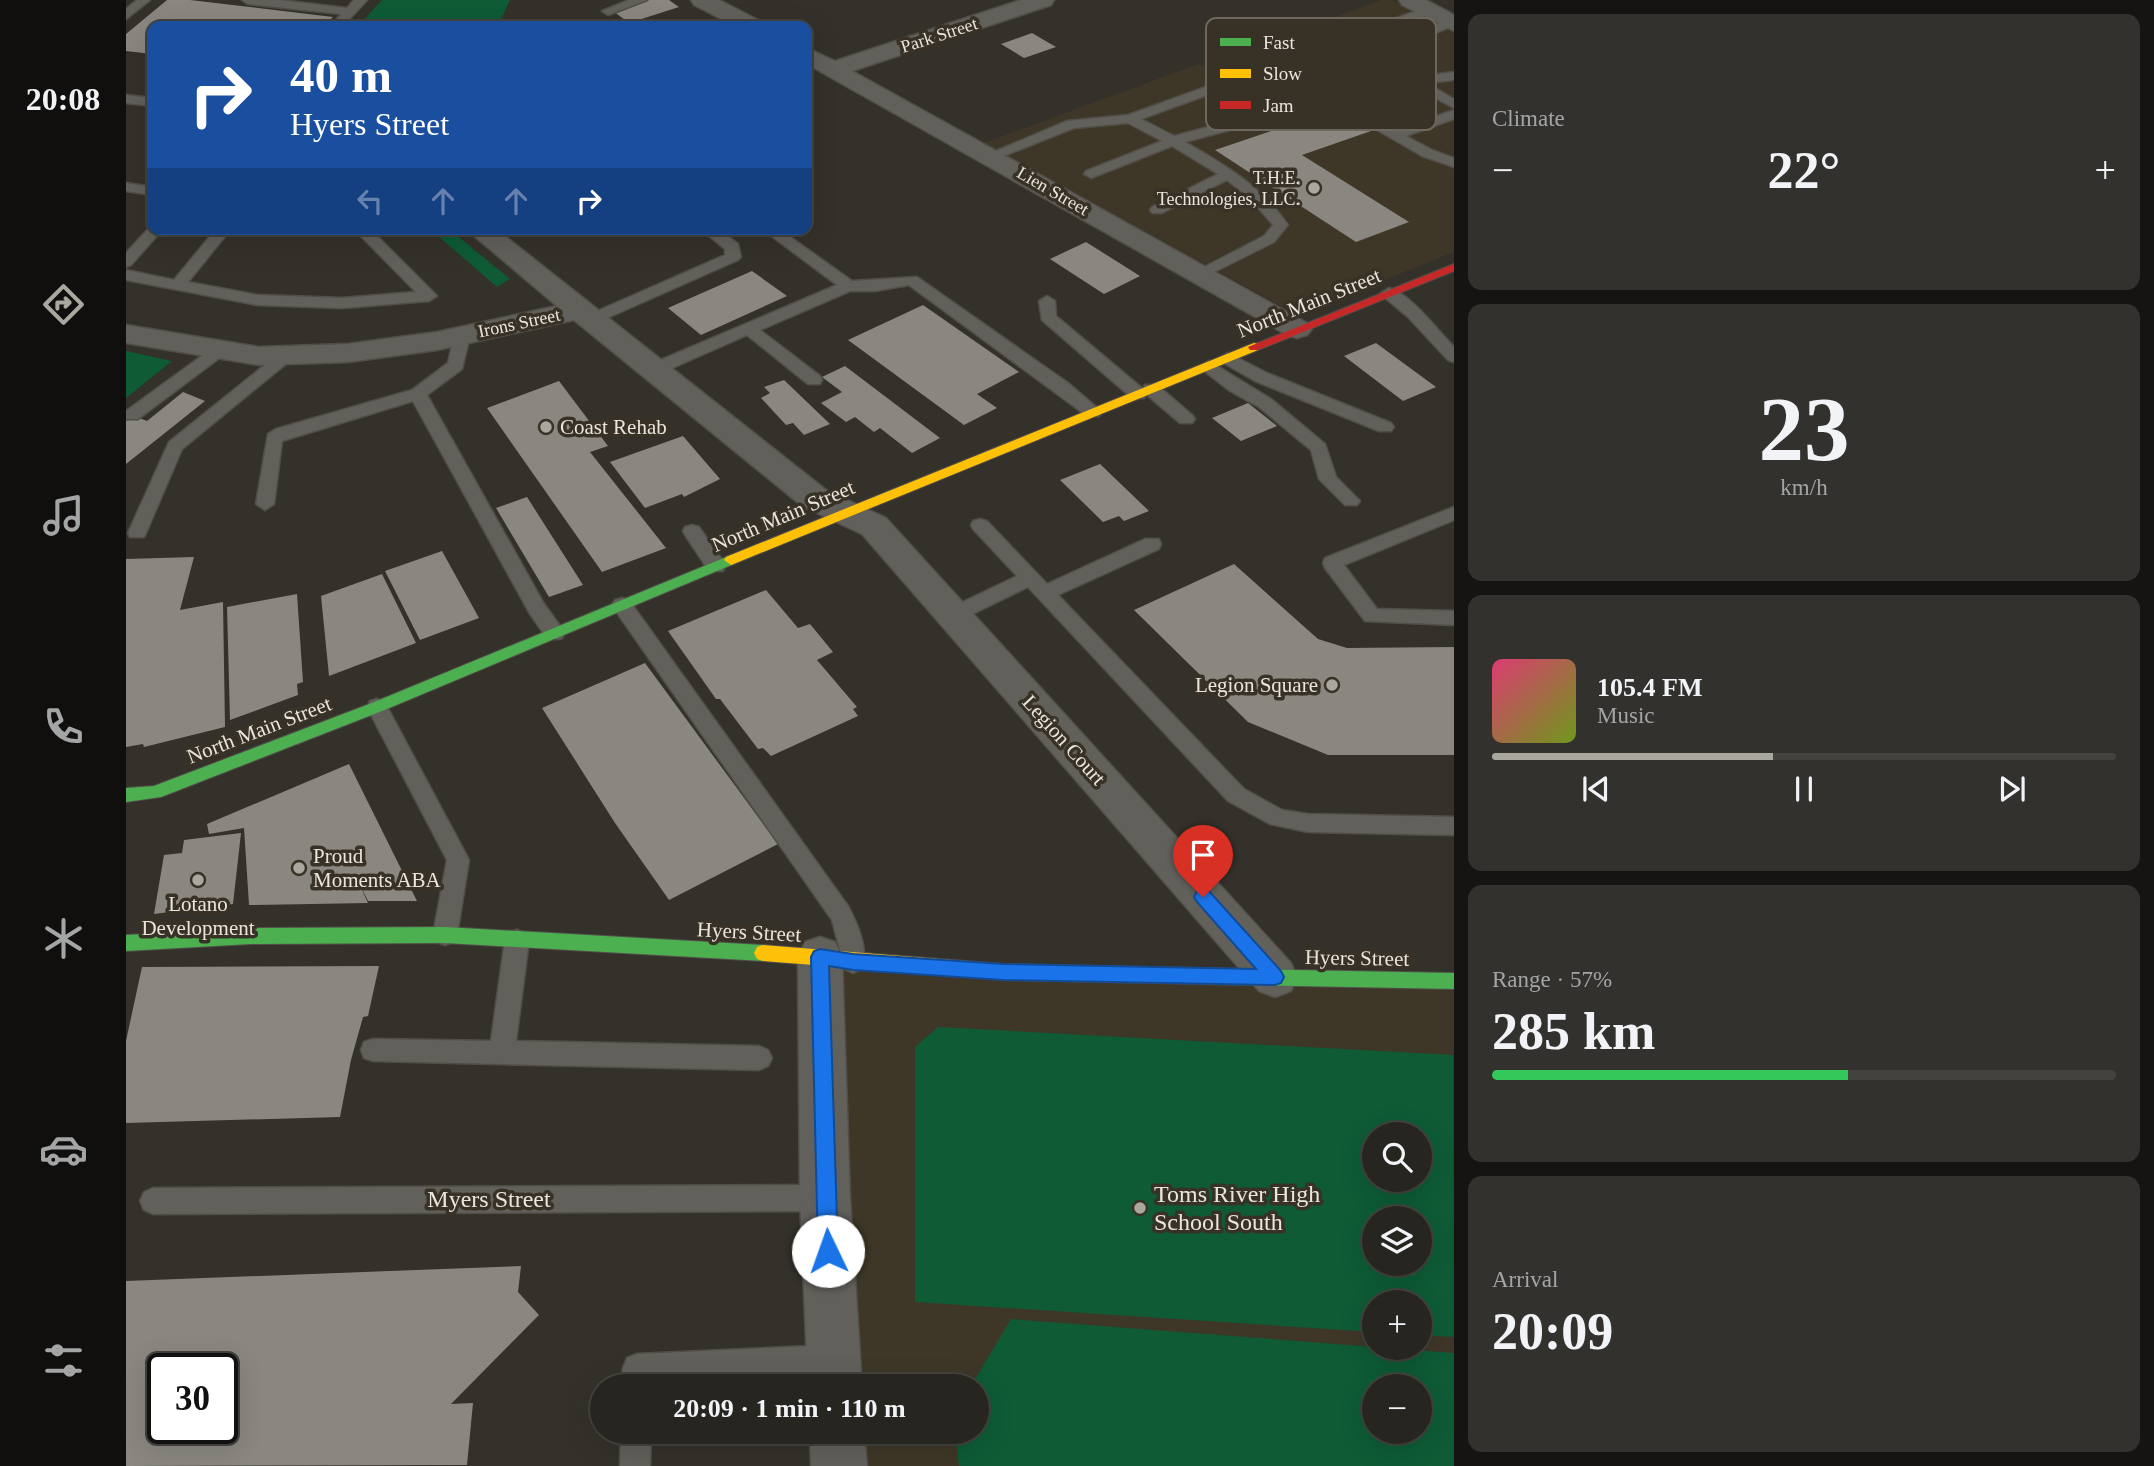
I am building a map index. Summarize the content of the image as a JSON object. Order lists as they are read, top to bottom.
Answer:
{
  "streets": {
    "main road": ["North Main Street", "Hyers Street"],
    "street": [
      "Park Street",
      "Lien Street",
      "Irons Street",
      "Legion Court"
    ],
    "lane": ["Myers Street"]
  },
  "crossings": [
    ["Park Street", "Lien Street"],
    ["Lien Street", "North Main Street"],
    ["North Main Street", "Irons Street"],
    ["North Main Street", "Legion Court"],
    ["Irons Street", "Legion Court"],
    ["Legion Court", "Hyers Street"]
  ],
  "places": [
    "T.H.E. Technologies, LLC.",
    "Coast Rehab",
    "Legion Square",
    "Proud Moments ABA",
    "Lotano Development",
    "Toms River High School South"
  ],
  "legend": ["Fast", "Slow", "Jam"],
  "page": {
    "tabs": "20:08",
    "tile": [
      "Climate",
      ["23", "km/h"],
      ["Range · 57%", "285 km"],
      ["Arrival", "20:09"]
    ],
    "turn": ["40 m", "Hyers Street"],
    "heat": ["−", "22°", "+"],
    "song": ["105.4 FM", "Music"],
    "map_buttons": ["+", "−"],
    "limit": "30",
    "trip": "20:09 · 1 min · 110 m"
  }
}
